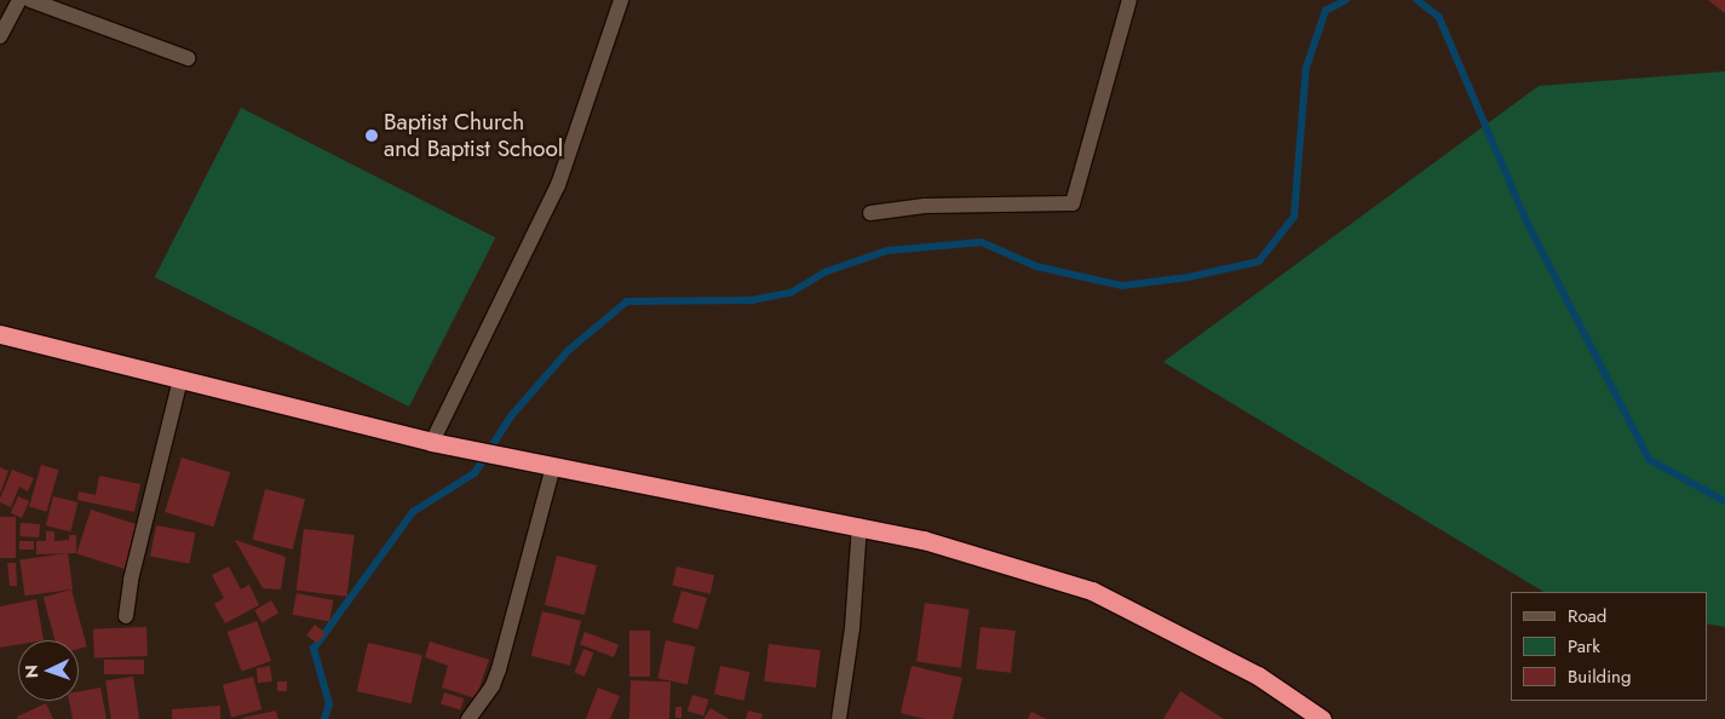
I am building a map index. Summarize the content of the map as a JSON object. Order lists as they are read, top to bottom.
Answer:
{
  "places": ["Baptist Church and Baptist School"],
  "legend": ["Road", "Park", "Building"],
  "north": "left"
}
